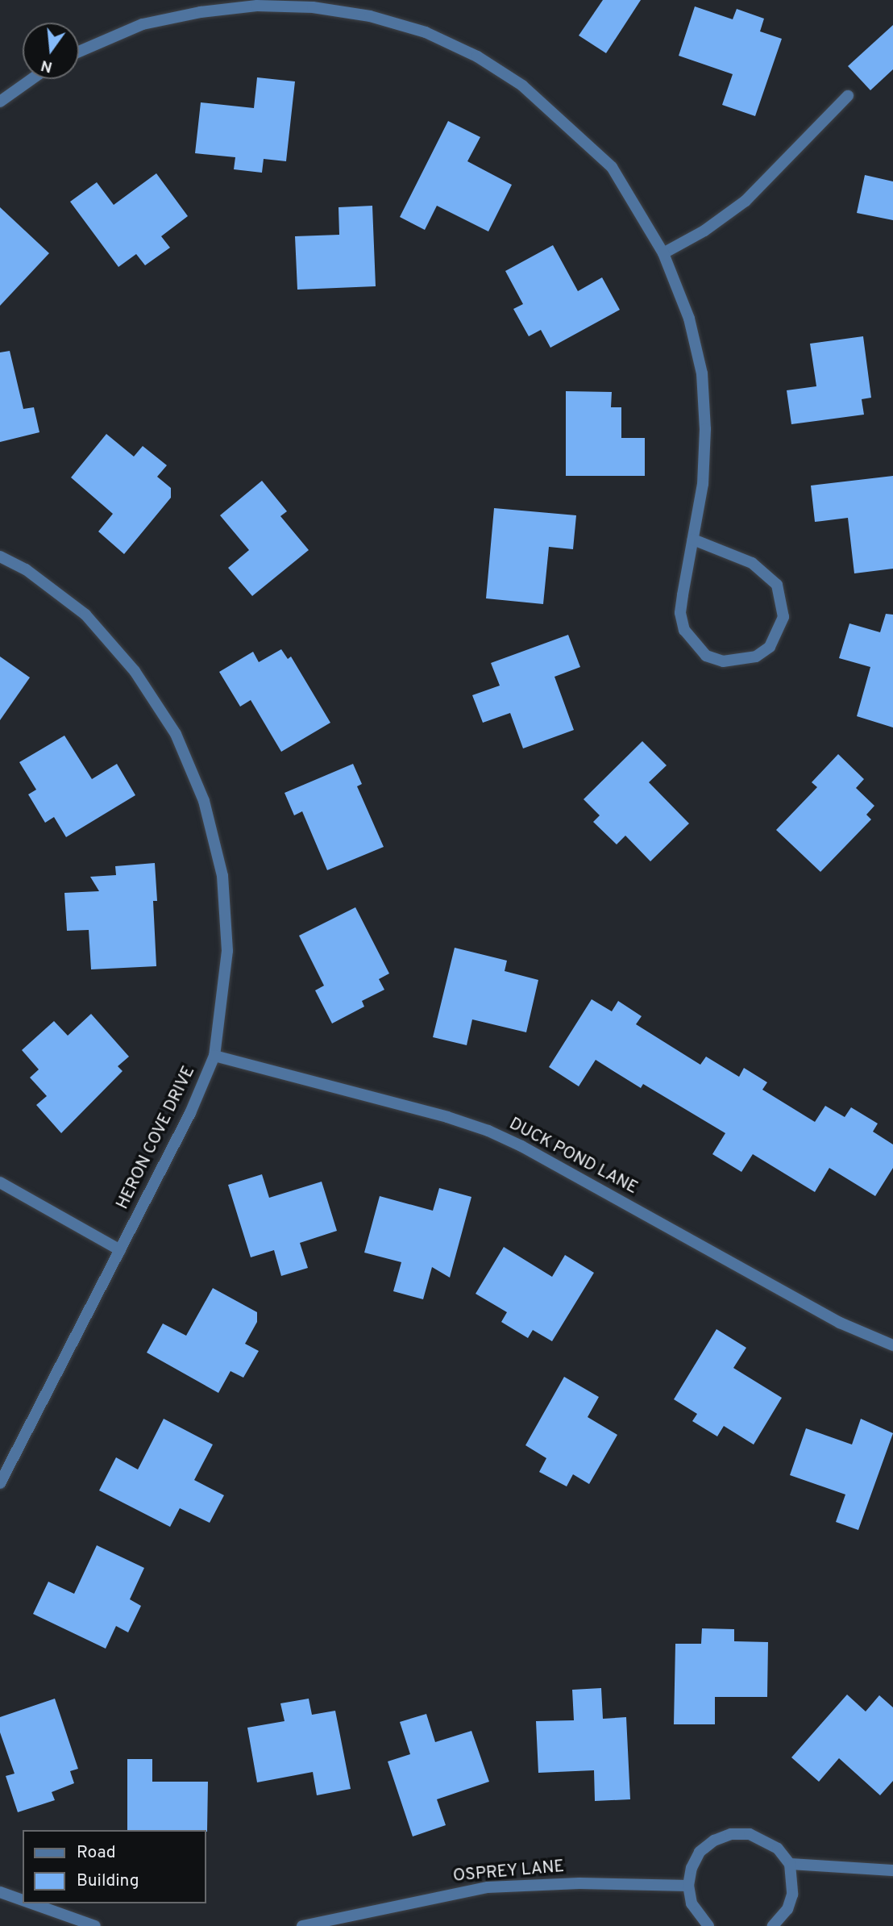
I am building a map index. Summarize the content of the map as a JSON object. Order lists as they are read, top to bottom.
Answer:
{
  "streets": {
    "street": ["HERON COVE DRIVE", "DUCK POND LANE", "OSPREY LANE"]
  },
  "crossings": [
    ["HERON COVE DRIVE", "DUCK POND LANE"]
  ],
  "legend": ["Road", "Building"],
  "north": "bottom"
}
